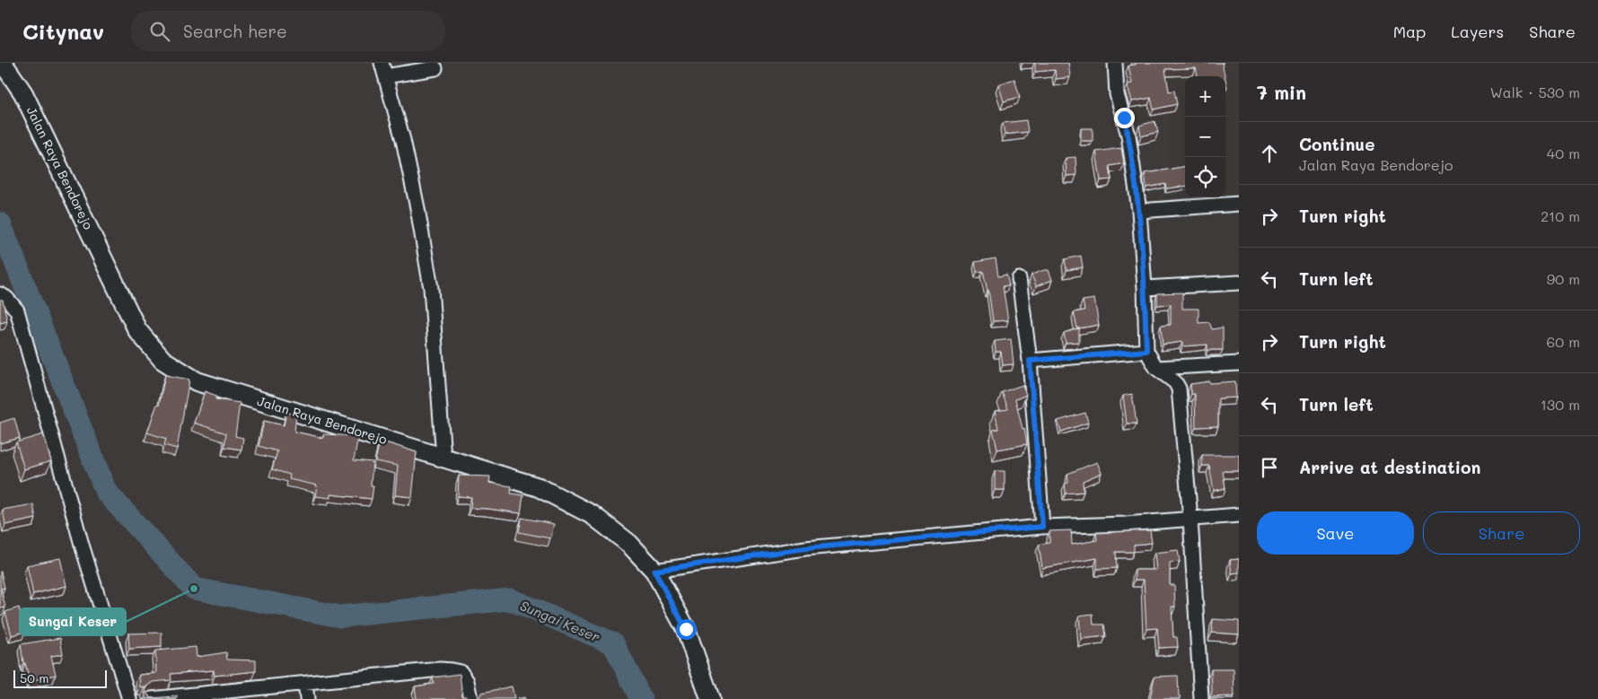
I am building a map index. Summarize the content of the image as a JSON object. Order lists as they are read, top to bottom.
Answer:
{
  "streets": {
    "main road": ["Jalan Raya Bendorejo"]
  },
  "water": ["Sungai Keser"],
  "places": ["Sungai Keser"],
  "scale_bar": "50 m",
  "page": {
    "header": "Citynav",
    "search": "Search here",
    "nav": ["Map", "Layers", "Share"],
    "heading": ["7 min", "Walk · 530 m"],
    "map_buttons": ["+", "−"],
    "list": [
      ["Continue", "Jalan Raya Bendorejo", "40 m"],
      ["Turn right", "210 m"],
      ["Turn left", "90 m"],
      ["Turn right", "60 m"],
      ["Turn left", "130 m"],
      "Arrive at destination"
    ],
    "buttons": ["Save", "Share"],
    "scale": "50 m"
  }
}
